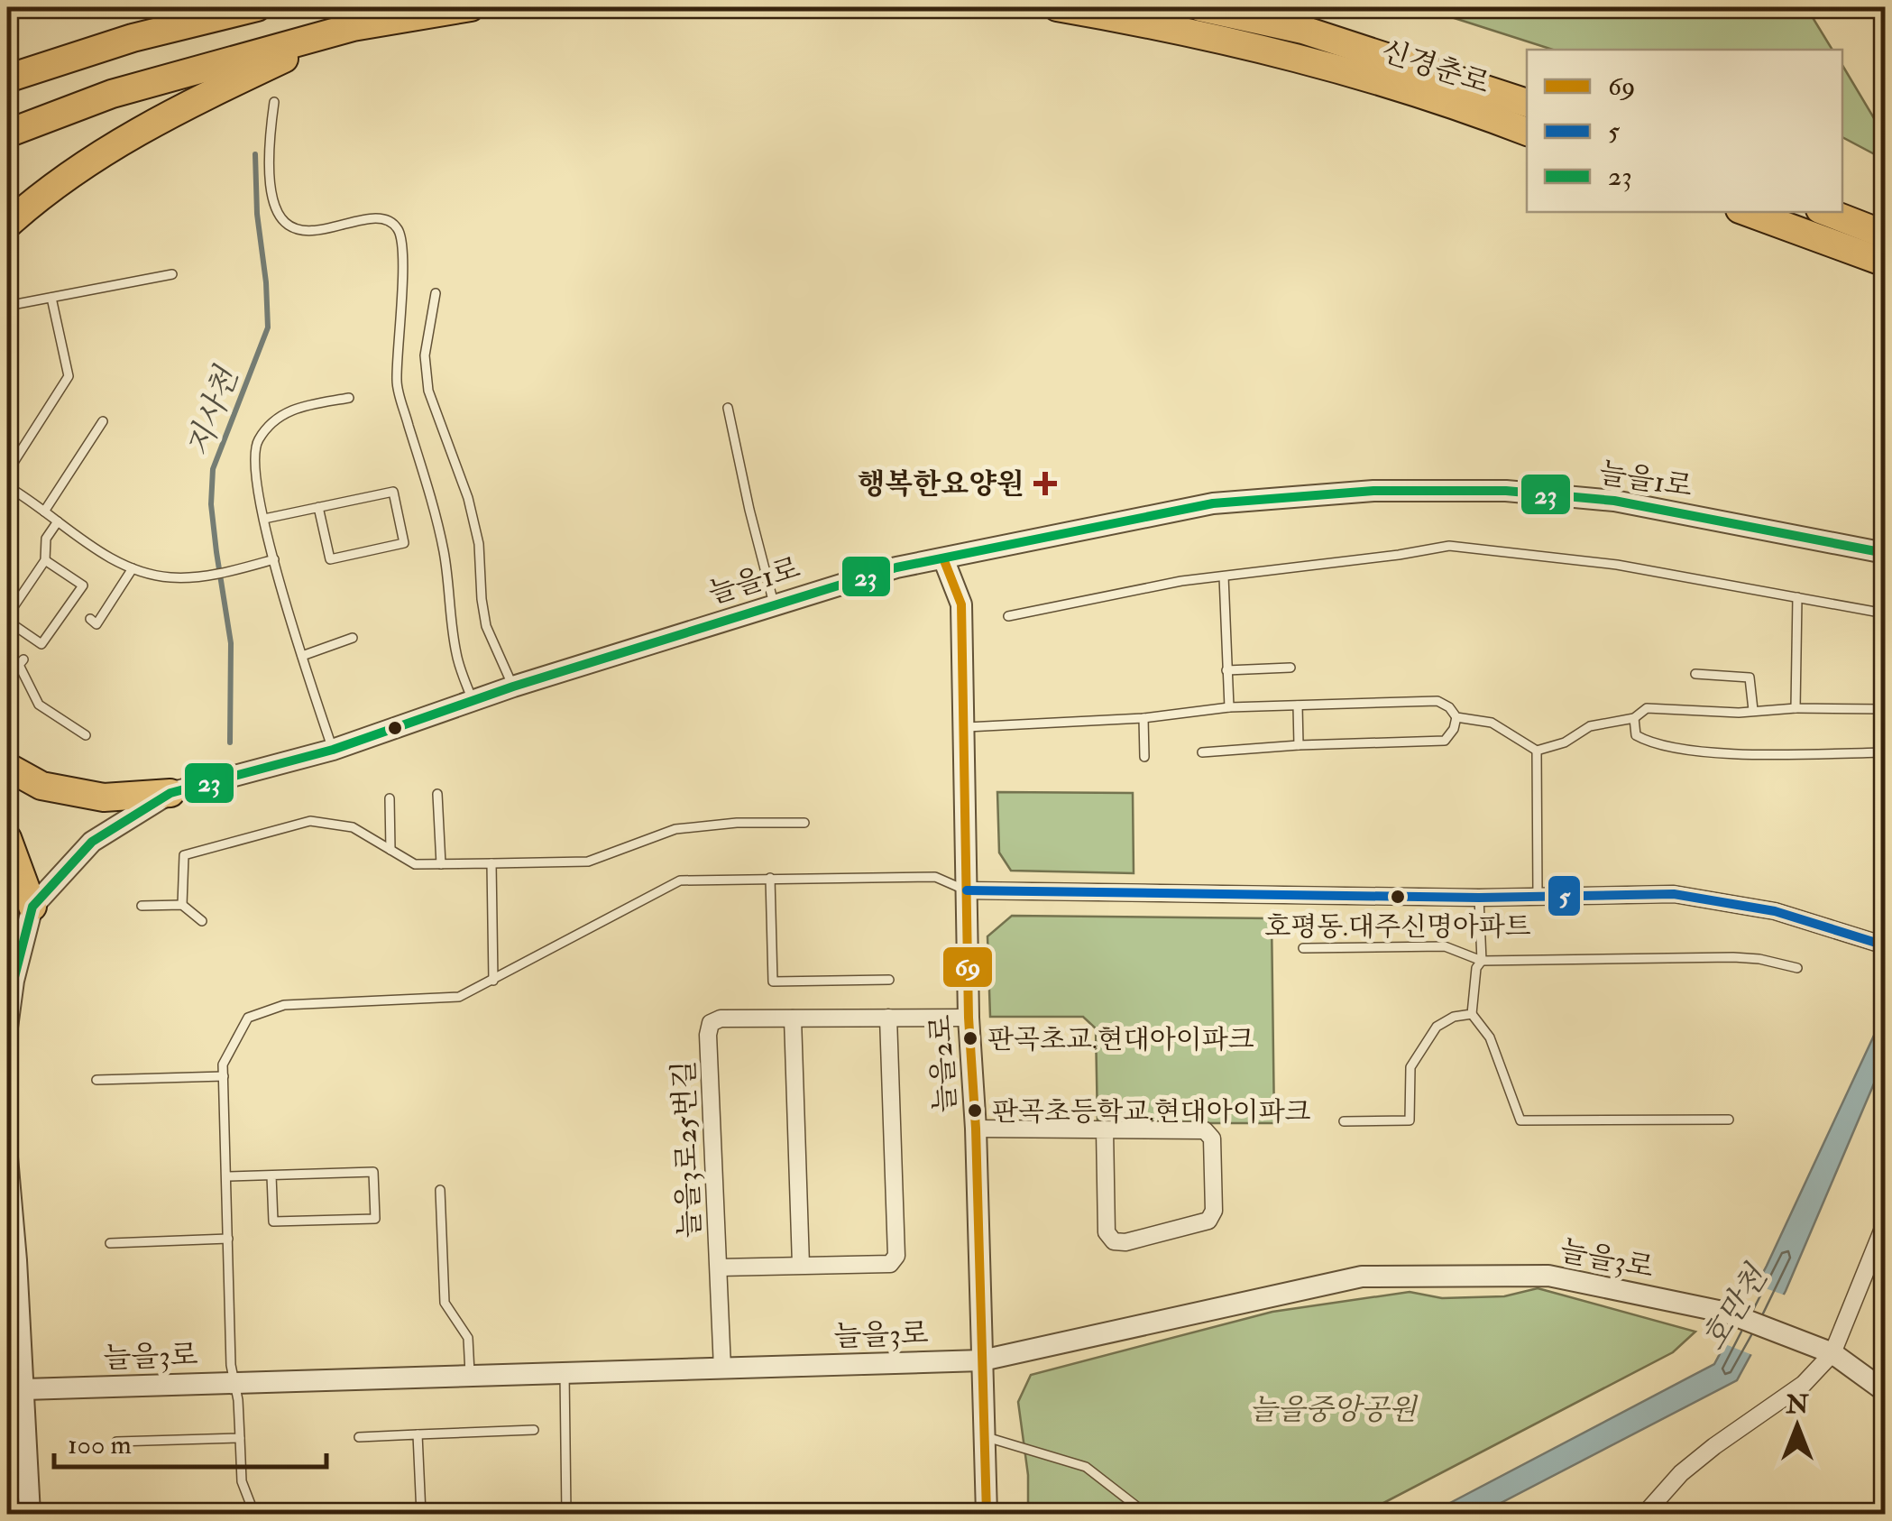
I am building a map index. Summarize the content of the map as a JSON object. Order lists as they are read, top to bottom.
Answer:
{
  "streets": {
    "highway": ["신경춘로"],
    "street": [
      "늘을1로",
      "늘을2로",
      "늘을3로25번길",
      "늘을3로"
    ]
  },
  "crossings": [
    ["늘을1로", "늘을2로"],
    ["늘을2로", "늘을3로25번길"],
    ["늘을2로", "늘을3로"],
    ["늘을3로25번길", "늘을3로"]
  ],
  "water": ["지사천", "호만천"],
  "parks": ["늘을중앙공원"],
  "places": {
    "health": ["행복한요양원"],
    "other": ["호평동.대주신명아파트", "판곡초교.현대아이파크", "판곡초등학교.현대아이파크"]
  },
  "lines": ["transit line 23", "transit line 69", "transit line 5"],
  "legend": ["69", "5", "23"],
  "scale_bar": "100 m",
  "north": "top"
}
